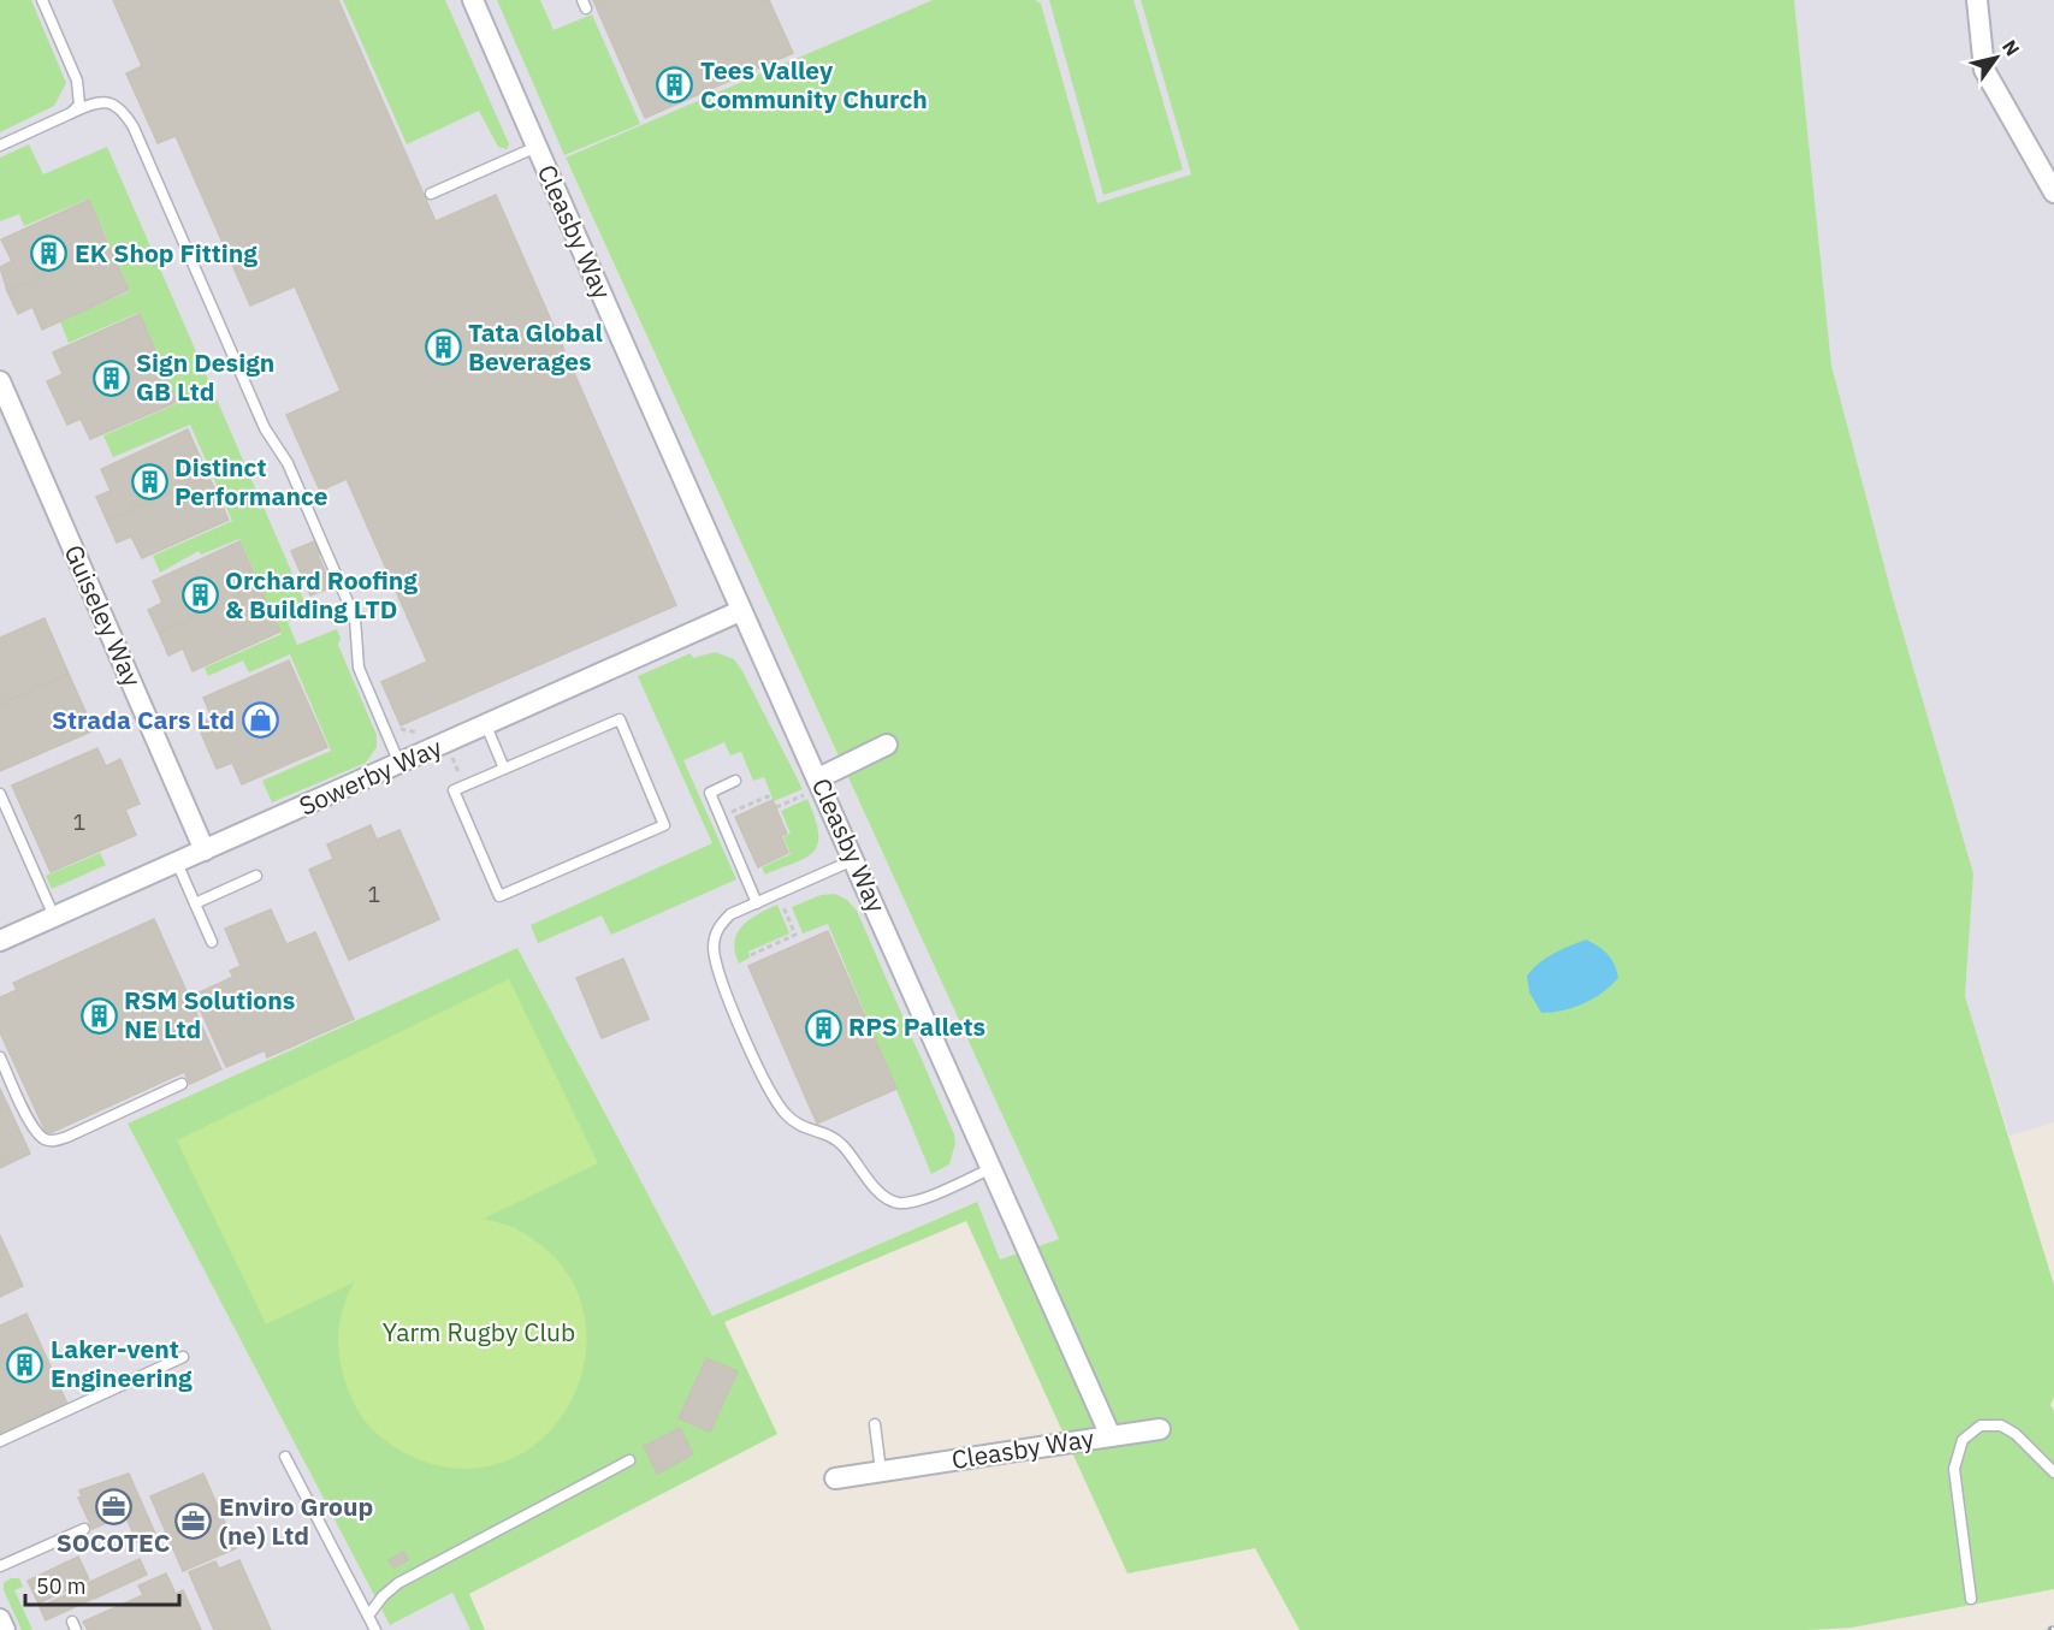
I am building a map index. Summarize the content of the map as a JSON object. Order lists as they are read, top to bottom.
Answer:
{
  "streets": {
    "street": ["Cleasby Way", "Guiseley Way", "Sowerby Way"]
  },
  "crossings": [
    ["Cleasby Way", "Sowerby Way"],
    ["Guiseley Way", "Sowerby Way"]
  ],
  "parks": ["Yarm Rugby Club"],
  "places": {
    "building": [
      "Tees Valley Community Church",
      "EK Shop Fitting",
      "Tata Global Beverages",
      "Sign Design GB Ltd",
      "Distinct Performance",
      "Orchard Roofing & Building LTD",
      "RSM Solutions NE Ltd",
      "RPS Pallets",
      "Laker-vent Engineering"
    ],
    "shop": ["Strada Cars Ltd"],
    "office": ["SOCOTEC", "Enviro Group (ne) Ltd"]
  },
  "house_numbers": ["1", "1"],
  "scale_bar": "50 m",
  "north": "top right"
}
